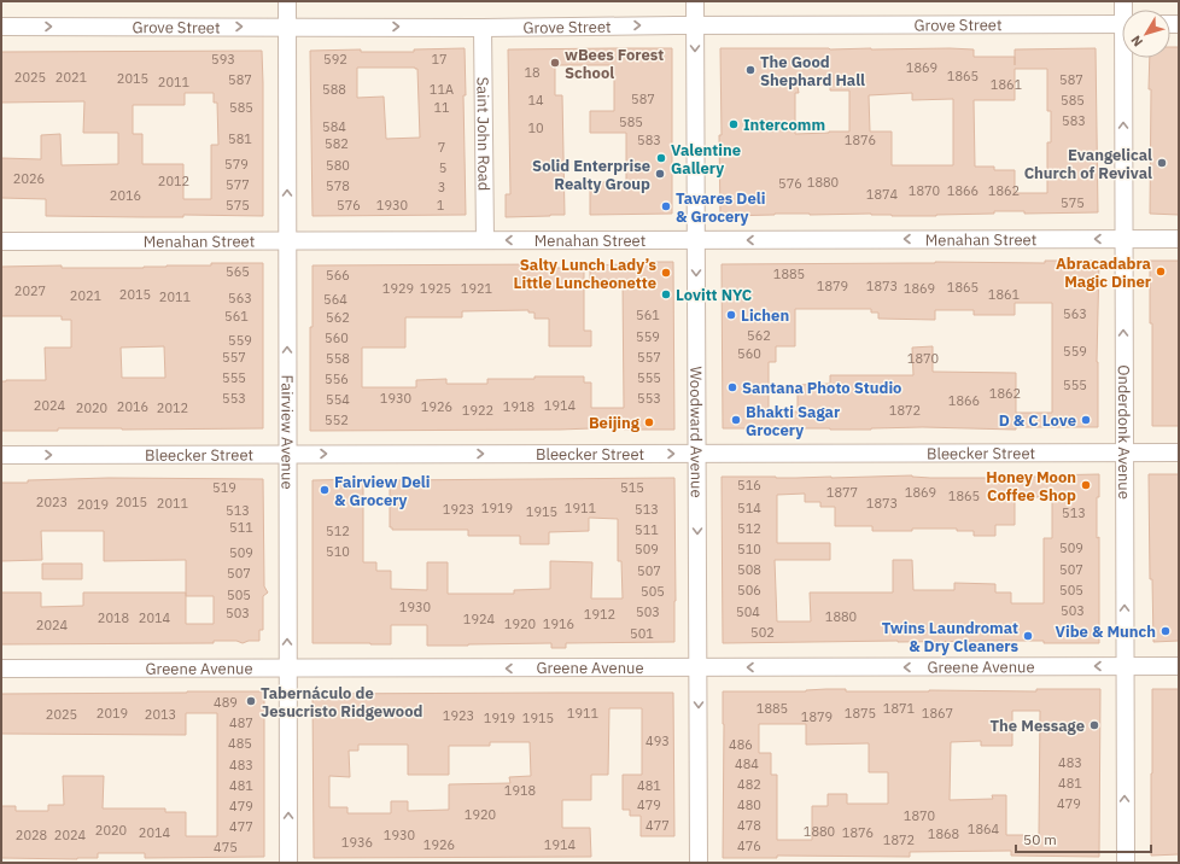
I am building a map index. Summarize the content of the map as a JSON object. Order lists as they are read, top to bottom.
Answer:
{
  "streets": {
    "street": [
      "Grove Street",
      "Saint John Road",
      "Menahan Street",
      "Fairview Avenue",
      "Woodward Avenue",
      "Onderdonk Avenue",
      "Bleecker Street",
      "Greene Avenue"
    ]
  },
  "crossings": [
    ["Grove Street", "Saint John Road"],
    ["Grove Street", "Fairview Avenue"],
    ["Grove Street", "Woodward Avenue"],
    ["Saint John Road", "Menahan Street"],
    ["Menahan Street", "Fairview Avenue"],
    ["Menahan Street", "Woodward Avenue"],
    ["Menahan Street", "Onderdonk Avenue"],
    ["Fairview Avenue", "Bleecker Street"],
    ["Fairview Avenue", "Greene Avenue"],
    ["Woodward Avenue", "Bleecker Street"],
    ["Woodward Avenue", "Greene Avenue"],
    ["Onderdonk Avenue", "Bleecker Street"],
    ["Onderdonk Avenue", "Greene Avenue"]
  ],
  "one_way": [
    "Grove Street",
    "Menahan Street",
    "Fairview Avenue",
    "Woodward Avenue",
    "Onderdonk Avenue",
    "Bleecker Street",
    "Greene Avenue"
  ],
  "places": [
    "wBees Forest School",
    "The Good Shephard Hall",
    "Intercomm",
    "Valentine Gallery",
    "Evangelical Church of Revival",
    "Solid Enterprise Realty Group",
    "Tavares Deli & Grocery",
    "Abracadabra Magic Diner",
    "Salty Lunch Lady’s Little Luncheonette",
    "Lovitt NYC",
    "Lichen",
    "Santana Photo Studio",
    "Bhakti Sagar Grocery",
    "D & C Love",
    "Beijing",
    "Honey Moon Coffee Shop",
    "Fairview Deli & Grocery",
    "Vibe & Munch",
    "Twins Laundromat & Dry Cleaners",
    "Tabernáculo de Jesucristo Ridgewood",
    "The Message"
  ],
  "house_numbers": [
    "593",
    "592",
    "17",
    "1869",
    "18",
    "1865",
    "2025",
    "2021",
    "2015",
    "587",
    "587",
    "2011",
    "1861",
    "588",
    "11A",
    "587",
    "14",
    "585",
    "585",
    "11",
    "583",
    "585",
    "584",
    "10",
    "581",
    "583",
    "1876",
    "582",
    "7",
    "579",
    "580",
    "5",
    "2026",
    "2012",
    "1880",
    "576",
    "577",
    "578",
    "3",
    "1870",
    "1866",
    "1862",
    "1874",
    "2016",
    "575",
    "575",
    "576",
    "1930",
    "1",
    "565",
    "1885",
    "566",
    "1879",
    "1873",
    "1865",
    "1929",
    "1925",
    "1921",
    "1869",
    "2027",
    "2015",
    "1861",
    "2021",
    "2011",
    "563",
    "564",
    "563",
    "561",
    "561",
    "562",
    "562",
    "559",
    "560",
    "559",
    "559",
    "560",
    "557",
    "557",
    "558",
    "1870",
    "555",
    "555",
    "556",
    "555",
    "1862",
    "553",
    "1930",
    "553",
    "554",
    "1866",
    "2024",
    "1914",
    "2016",
    "1926",
    "1918",
    "2020",
    "2012",
    "1922",
    "1872",
    "552",
    "516",
    "519",
    "515",
    "1877",
    "1869",
    "1865",
    "2023",
    "2015",
    "2011",
    "1873",
    "2019",
    "1919",
    "1911",
    "514",
    "1923",
    "513",
    "513",
    "1915",
    "513",
    "511",
    "512",
    "511",
    "512",
    "509",
    "509",
    "510",
    "510",
    "509",
    "508",
    "507",
    "507",
    "507",
    "506",
    "505",
    "505",
    "505",
    "1930",
    "503",
    "503",
    "504",
    "503",
    "1912",
    "1880",
    "2018",
    "2014",
    "1924",
    "1920",
    "1916",
    "2024",
    "502",
    "501",
    "489",
    "1885",
    "1871",
    "2019",
    "1911",
    "1875",
    "1867",
    "2025",
    "2013",
    "1923",
    "1879",
    "1919",
    "1915",
    "487",
    "493",
    "485",
    "486",
    "483",
    "484",
    "483",
    "481",
    "482",
    "481",
    "481",
    "1918",
    "479",
    "479",
    "480",
    "479",
    "1920",
    "1870",
    "477",
    "478",
    "477",
    "1864",
    "2020",
    "1880",
    "2014",
    "1876",
    "1868",
    "2028",
    "2024",
    "1930",
    "1872",
    "1936",
    "1926",
    "1914",
    "476",
    "475"
  ],
  "scale_bar": "50 m",
  "north": "bottom left"
}
